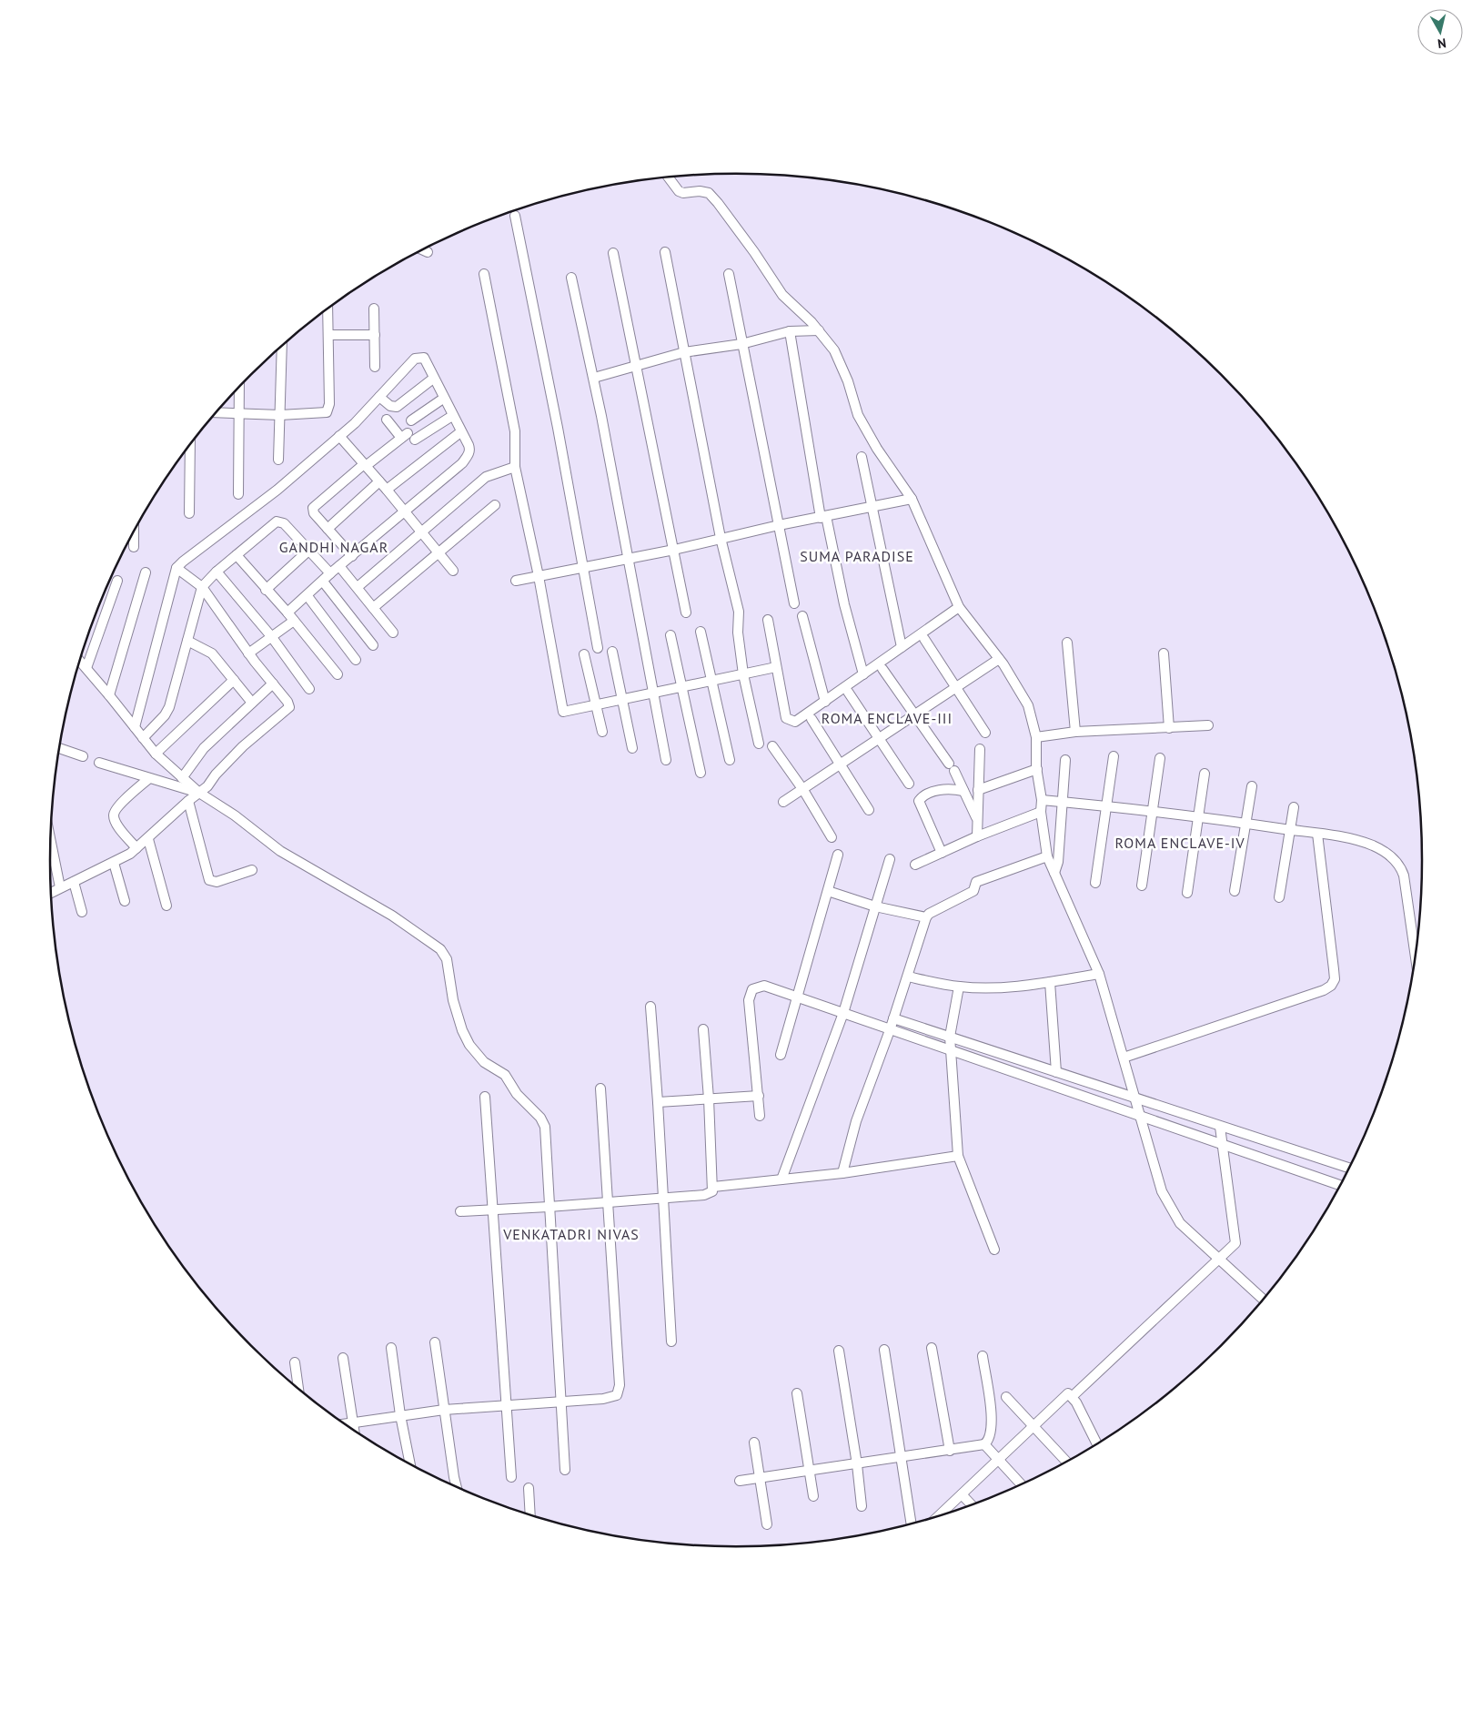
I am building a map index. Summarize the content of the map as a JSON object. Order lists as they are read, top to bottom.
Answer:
{
  "districts": [
    "GANDHI NAGAR",
    "SUMA PARADISE",
    "ROMA ENCLAVE-III",
    "ROMA ENCLAVE-IV",
    "VENKATADRI NIVAS"
  ],
  "north": "bottom"
}
